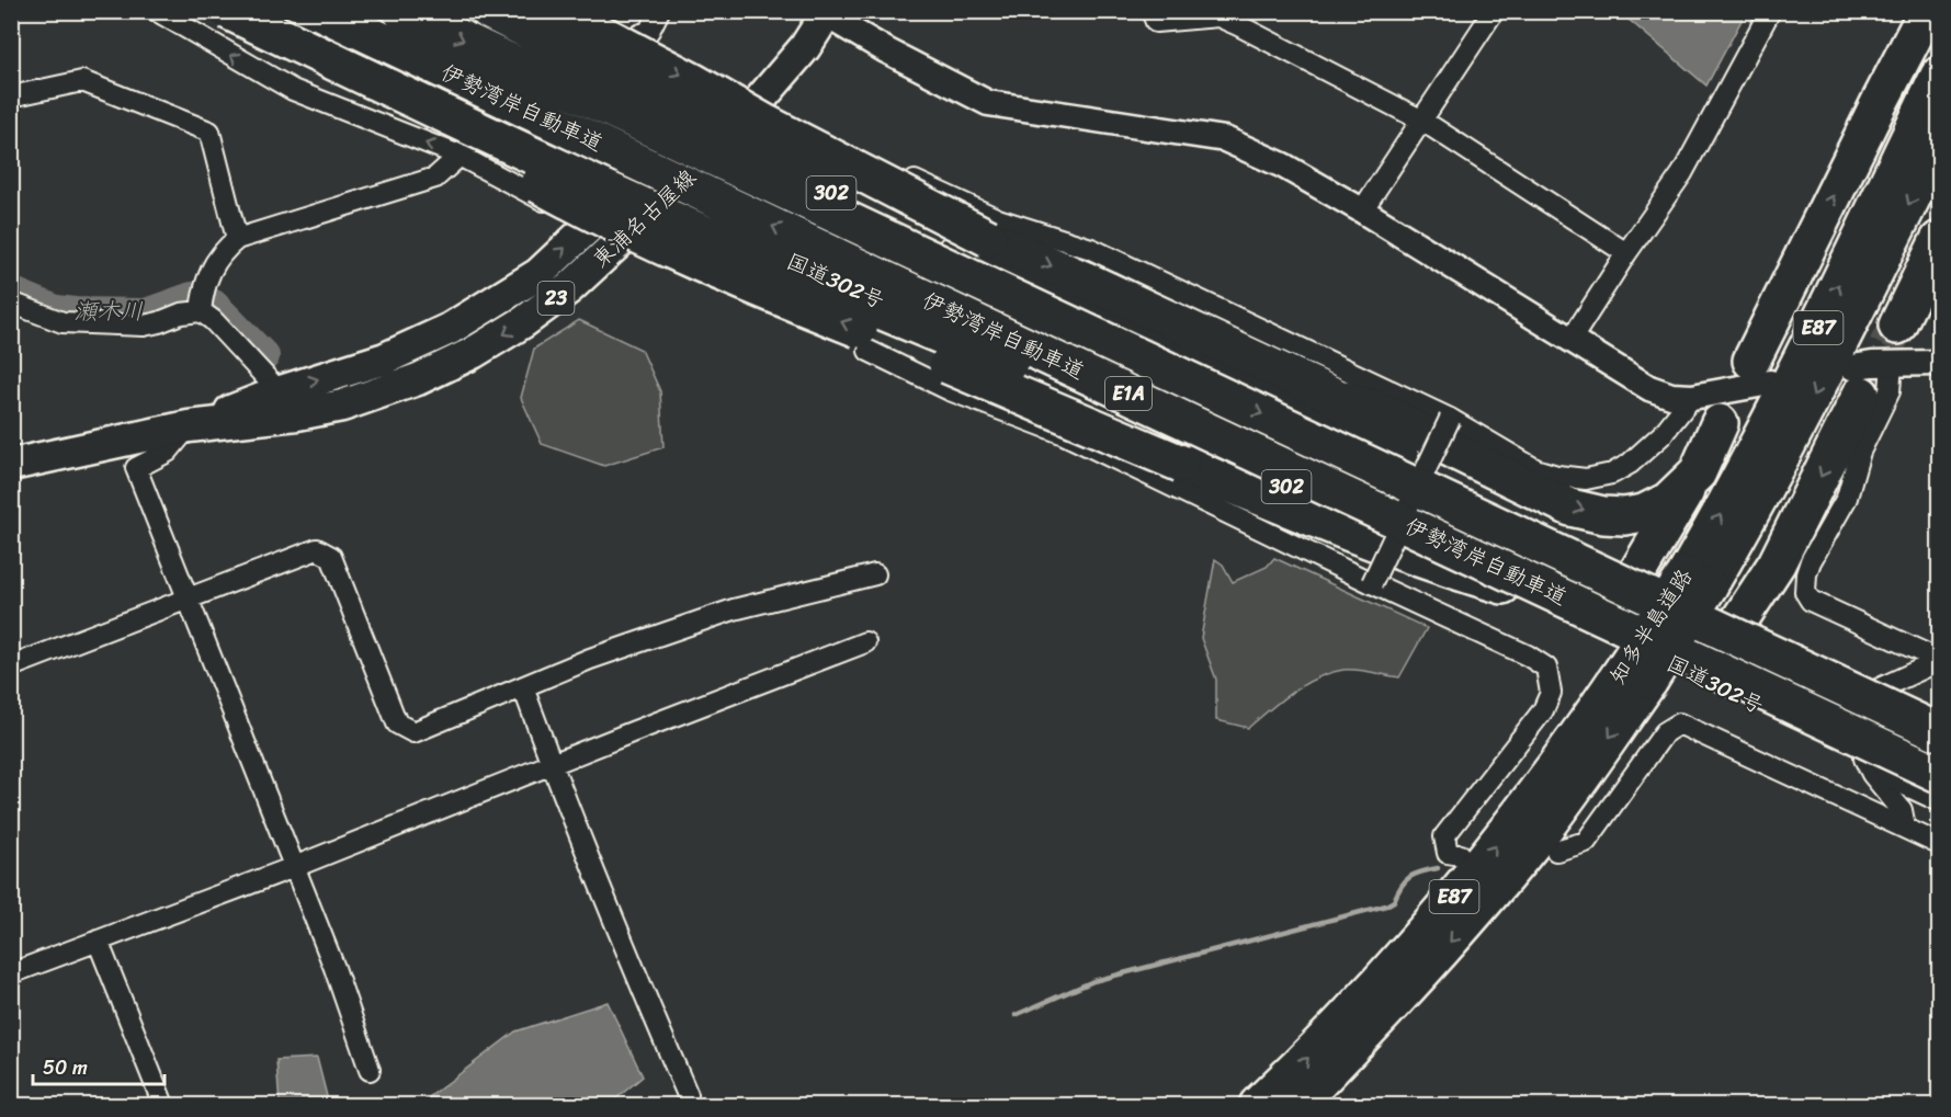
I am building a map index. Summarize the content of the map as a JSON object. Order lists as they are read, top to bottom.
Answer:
{
  "streets": {
    "highway": [
      "伊勢湾岸自動車道",
      "302",
      "国道302号",
      "E87",
      "E1A",
      "知多半島道路"
    ],
    "main road": ["東浦名古屋線", "23"]
  },
  "crossings": [
    ["302", "東浦名古屋線"],
    ["東浦名古屋線", "国道302号"]
  ],
  "water": ["瀬木川"],
  "scale_bar": "50 m"
}
